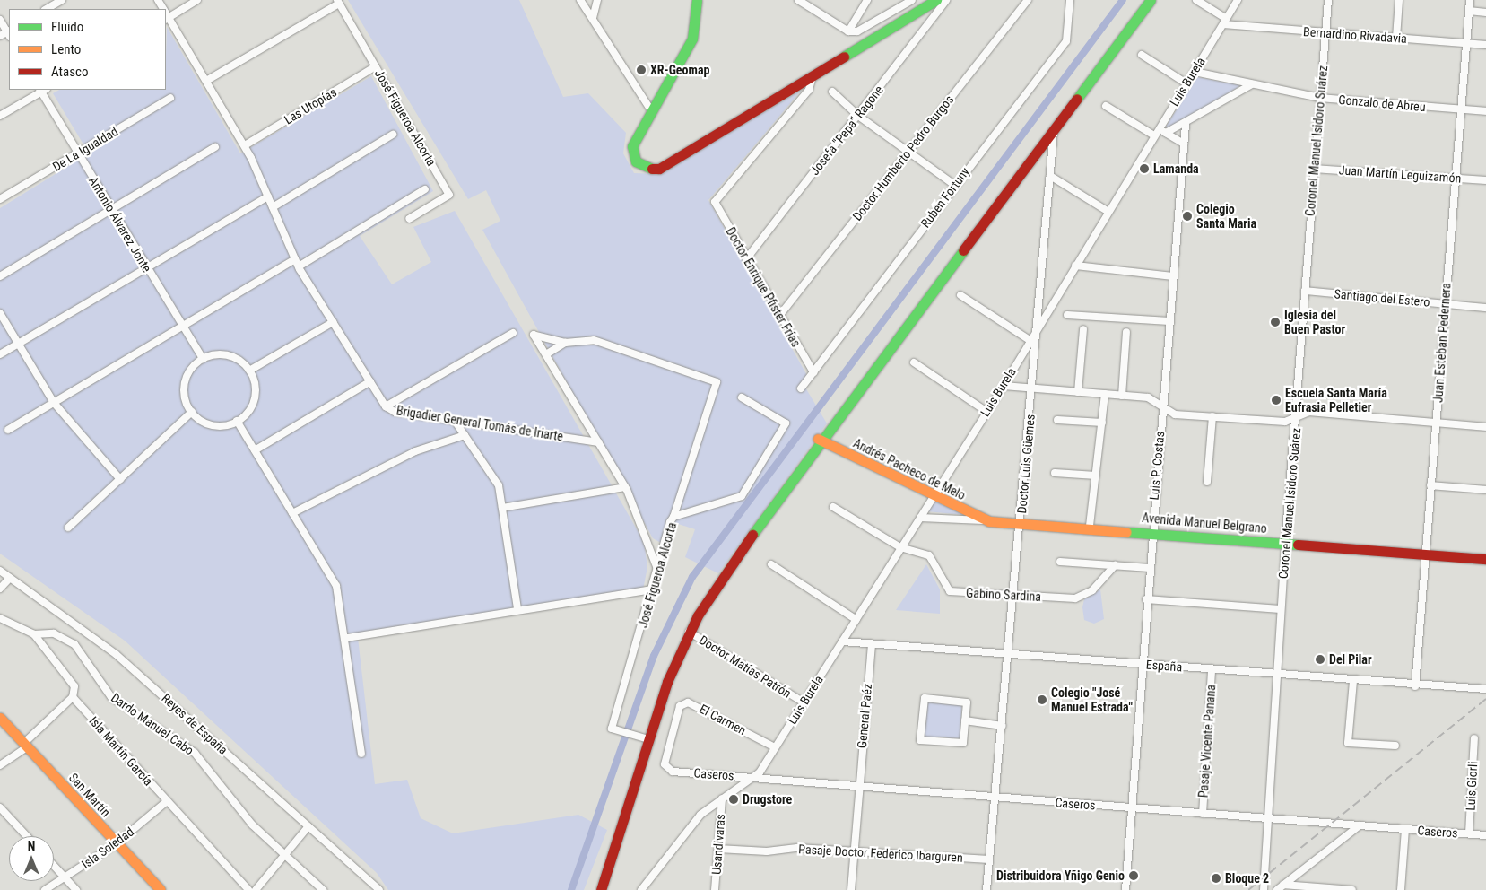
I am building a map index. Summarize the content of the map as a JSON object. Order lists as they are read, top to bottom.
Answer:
{
  "streets": {
    "main road": ["Andrés Pacheco de Melo", "Avenida Manuel Belgrano", "San Martín"],
    "street": [
      "Bernardino Rivadavia",
      "Luis Burela",
      "Gonzalo de Abreu",
      "Las Utopías",
      "José Figueroa Alcorta",
      "Josefa \"Pepa\" Ragone",
      "Coronel Manuel Isidoro Suárez",
      "De La Igualdad",
      "Doctor Humberto Pedro Burgos",
      "Juan Martín Leguizamón",
      "Rubén Fortuny",
      "Antonio Álvarez Jonte",
      "Doctor Enrique Pfister Frías",
      "Santiago del Estero",
      "Juan Esteban Pedernera",
      "Brigadier General Tomás de Iriarte",
      "Doctor Luis Güemes",
      "Luis P. Costas",
      "Gabino Sardina",
      "España",
      "Doctor Matías Patrón",
      "General Paéz",
      "El Carmen",
      "Dardo Manuel Cabo",
      "Reyes de España",
      "Pasaje Vicente Panana",
      "Isla Martín García",
      "Caseros",
      "Luis Giorli",
      "Usandivaras",
      "Isla Soledad",
      "Pasaje Doctor Federico Ibarguren"
    ]
  },
  "crossings": [
    ["Bernardino Rivadavia", "Luis Burela"],
    ["Bernardino Rivadavia", "Coronel Manuel Isidoro Suárez"],
    ["Bernardino Rivadavia", "Juan Esteban Pedernera"],
    ["Luis Burela", "Gonzalo de Abreu"],
    ["Luis Burela", "Doctor Luis Güemes"],
    ["Luis Burela", "Andrés Pacheco de Melo"],
    ["Luis Burela", "Avenida Manuel Belgrano"],
    ["Luis Burela", "Gabino Sardina"],
    ["Luis Burela", "España"],
    ["Luis Burela", "Doctor Matías Patrón"],
    ["Luis Burela", "El Carmen"],
    ["Luis Burela", "Caseros"],
    ["Luis Burela", "Usandivaras"],
    ["Gonzalo de Abreu", "Coronel Manuel Isidoro Suárez"],
    ["Gonzalo de Abreu", "Juan Esteban Pedernera"],
    ["Las Utopías", "José Figueroa Alcorta"],
    ["Las Utopías", "Brigadier General Tomás de Iriarte"],
    ["Josefa \"Pepa\" Ragone", "Doctor Enrique Pfister Frías"],
    ["Coronel Manuel Isidoro Suárez", "Juan Martín Leguizamón"],
    ["Coronel Manuel Isidoro Suárez", "Santiago del Estero"],
    ["Coronel Manuel Isidoro Suárez", "Avenida Manuel Belgrano"],
    ["Coronel Manuel Isidoro Suárez", "España"],
    ["Coronel Manuel Isidoro Suárez", "Caseros"],
    ["De La Igualdad", "Antonio Álvarez Jonte"],
    ["Doctor Humberto Pedro Burgos", "Doctor Enrique Pfister Frías"],
    ["Juan Martín Leguizamón", "Juan Esteban Pedernera"],
    ["Rubén Fortuny", "Doctor Enrique Pfister Frías"],
    ["Santiago del Estero", "Juan Esteban Pedernera"],
    ["Juan Esteban Pedernera", "Avenida Manuel Belgrano"],
    ["Juan Esteban Pedernera", "España"],
    ["Doctor Luis Güemes", "Avenida Manuel Belgrano"],
    ["Doctor Luis Güemes", "Gabino Sardina"],
    ["Doctor Luis Güemes", "España"],
    ["Doctor Luis Güemes", "Caseros"],
    ["Doctor Luis Güemes", "Pasaje Doctor Federico Ibarguren"],
    ["Luis P. Costas", "Avenida Manuel Belgrano"],
    ["Luis P. Costas", "España"],
    ["Luis P. Costas", "Caseros"],
    ["Andrés Pacheco de Melo", "Avenida Manuel Belgrano"],
    ["España", "General Paéz"],
    ["España", "Pasaje Vicente Panana"],
    ["General Paéz", "Caseros"],
    ["General Paéz", "Pasaje Doctor Federico Ibarguren"],
    ["El Carmen", "Caseros"],
    ["Dardo Manuel Cabo", "Isla Martín García"],
    ["Pasaje Vicente Panana", "Caseros"],
    ["Isla Martín García", "Isla Soledad"],
    ["Caseros", "Luis Giorli"],
    ["San Martín", "Isla Soledad"],
    ["Usandivaras", "Pasaje Doctor Federico Ibarguren"]
  ],
  "places": [
    "XR-Geomap",
    "Lamanda",
    "Colegio Santa Maria",
    "Iglesia del Buen Pastor",
    "Escuela Santa María Eufrasia Pelletier",
    "Del Pilar",
    "Colegio \"José Manuel Estrada\"",
    "Drugstore",
    "Distribuidora Yñigo Genio",
    "Bloque 2"
  ],
  "legend": ["Fluido", "Lento", "Atasco"],
  "north": "top"
}
